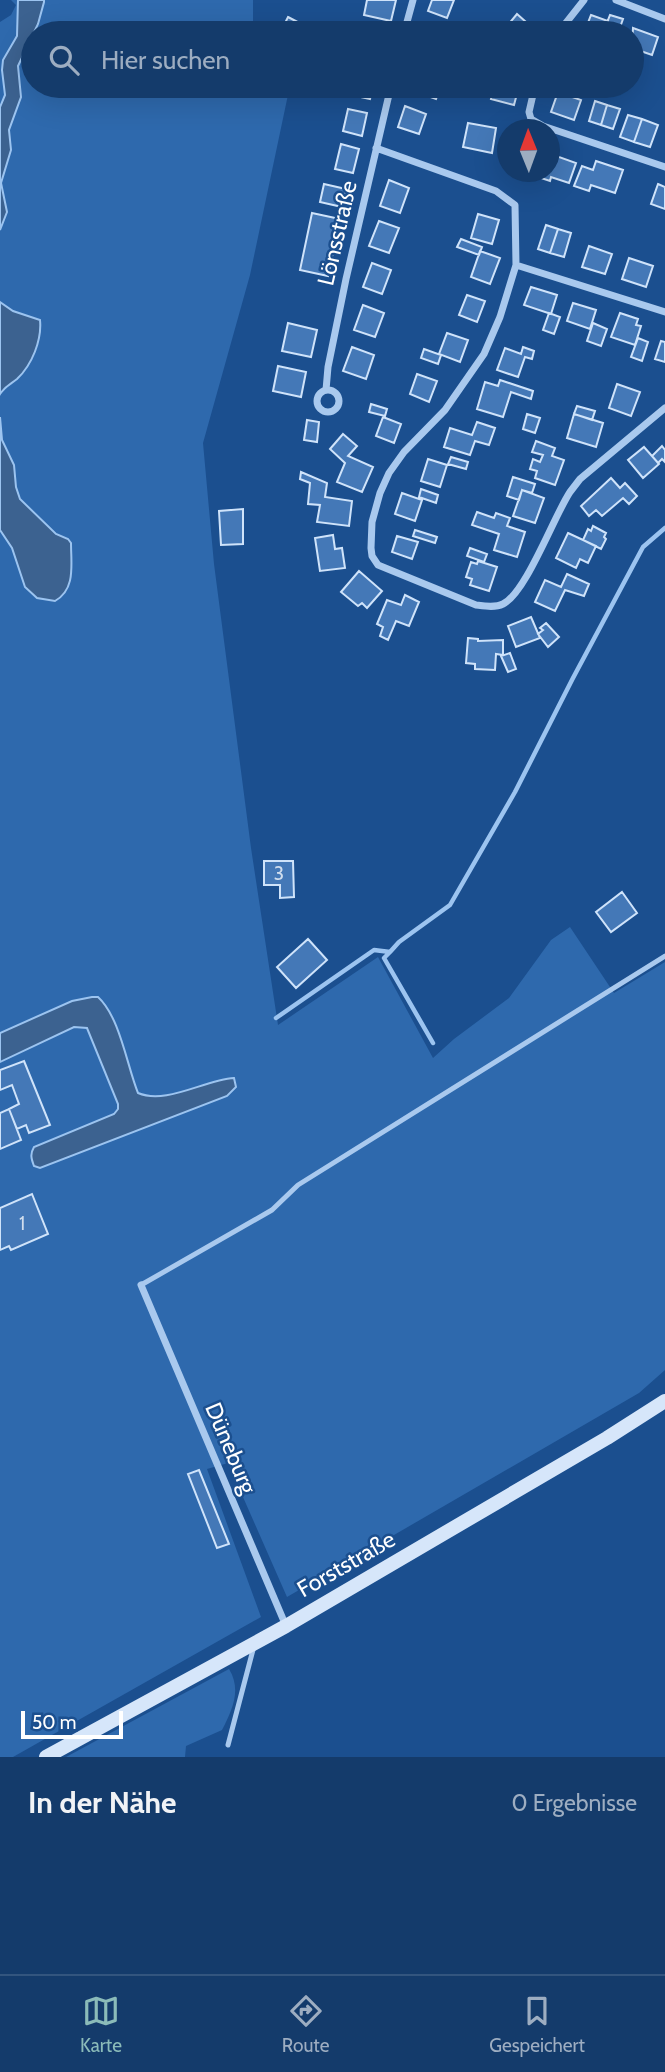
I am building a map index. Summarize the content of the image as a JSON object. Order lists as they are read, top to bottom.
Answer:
{
  "streets": {
    "street": ["Lönsstraße", "Düneburg", "Forststraße"]
  },
  "crossings": [
    ["Düneburg", "Forststraße"]
  ],
  "house_numbers": ["3", "1"],
  "scale_bar": "50 m",
  "north": "top",
  "page": {
    "search": "Hier suchen",
    "scale": "50 m",
    "heading": ["In der Nähe", "0 Ergebnisse"],
    "nav": ["Karte", "Route", "Gespeichert"]
  }
}
